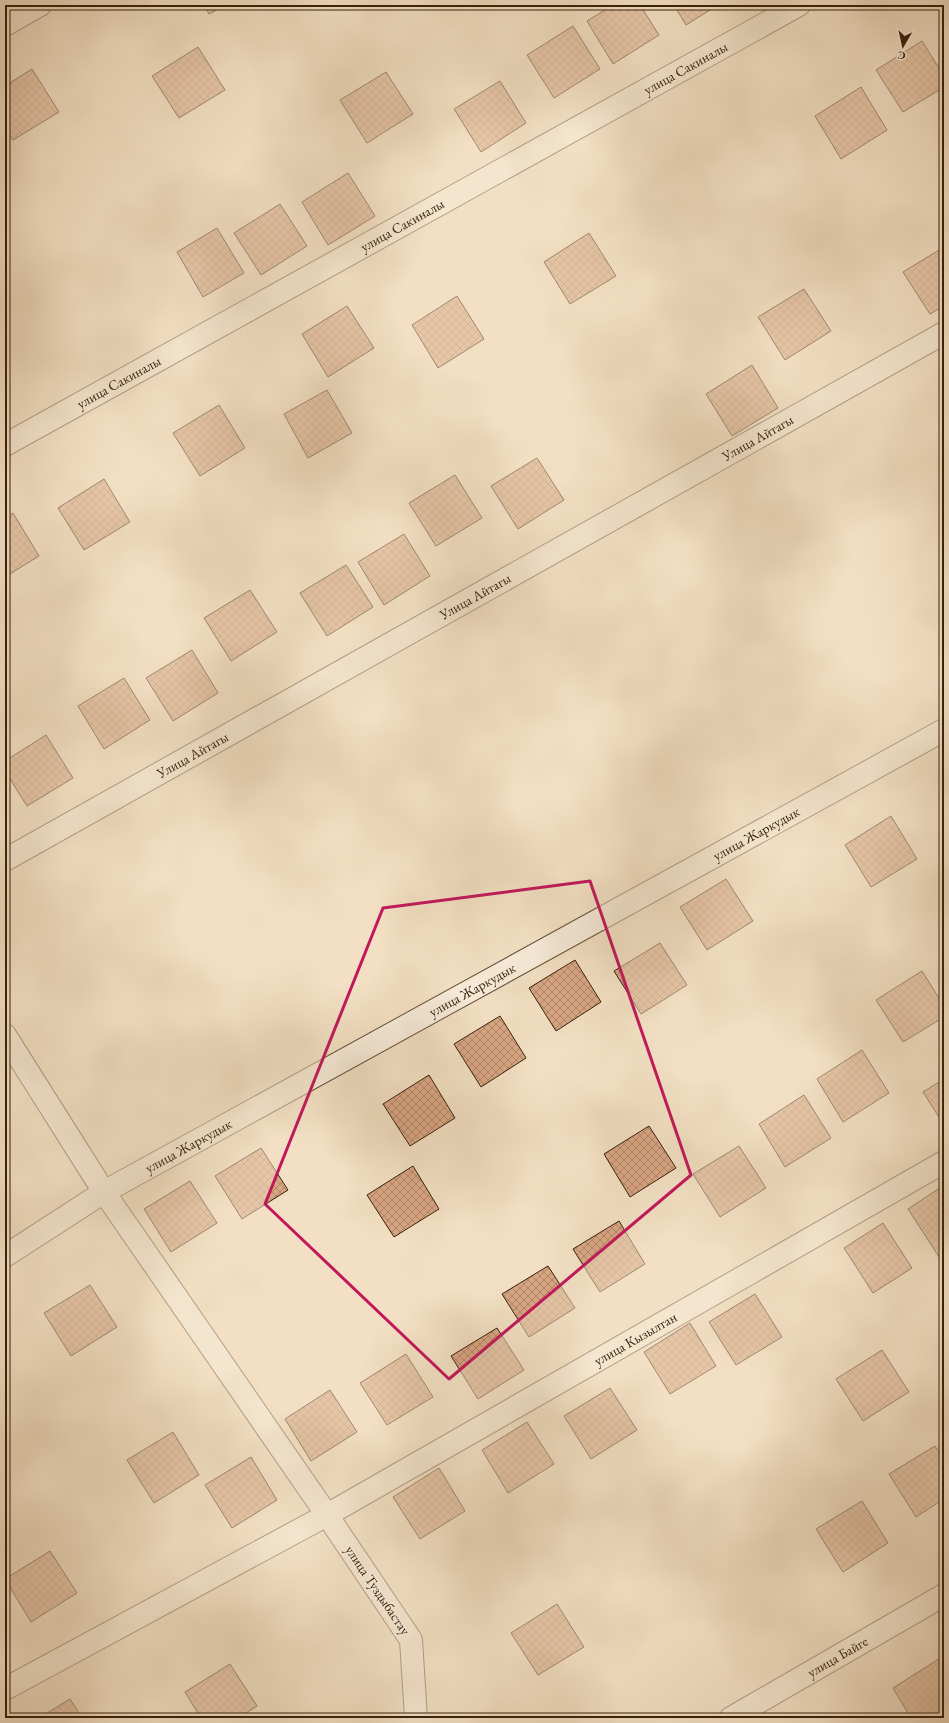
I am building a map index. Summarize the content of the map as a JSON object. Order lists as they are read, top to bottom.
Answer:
{
  "streets": {
    "street": [
      "улица Сакиналы",
      "Улица Айтагы",
      "улица Жаркудык",
      "улица Кызылтан",
      "улица Туздыбастау",
      "улица Байге"
    ]
  },
  "crossings": [
    ["улица Жаркудык", "улица Туздыбастау"],
    ["улица Кызылтан", "улица Туздыбастау"]
  ],
  "north": "bottom"
}
